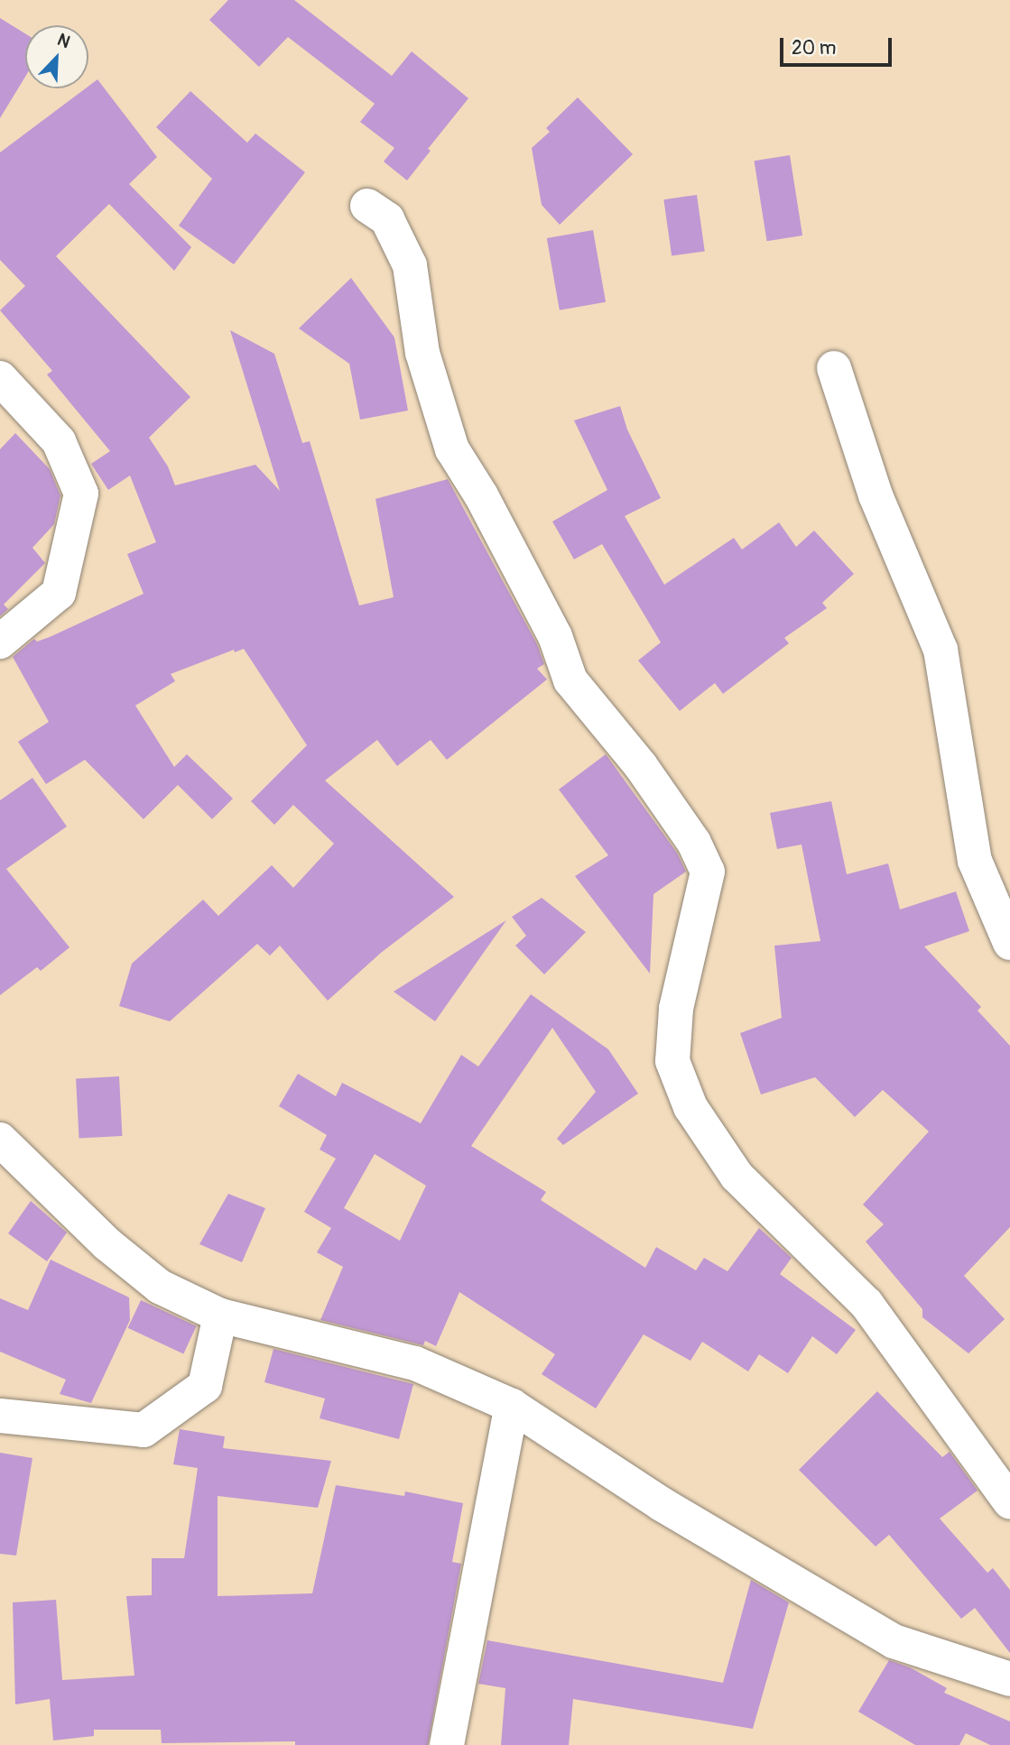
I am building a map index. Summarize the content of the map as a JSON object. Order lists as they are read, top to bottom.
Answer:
{
  "scale_bar": "20 m",
  "north": "top right"
}
